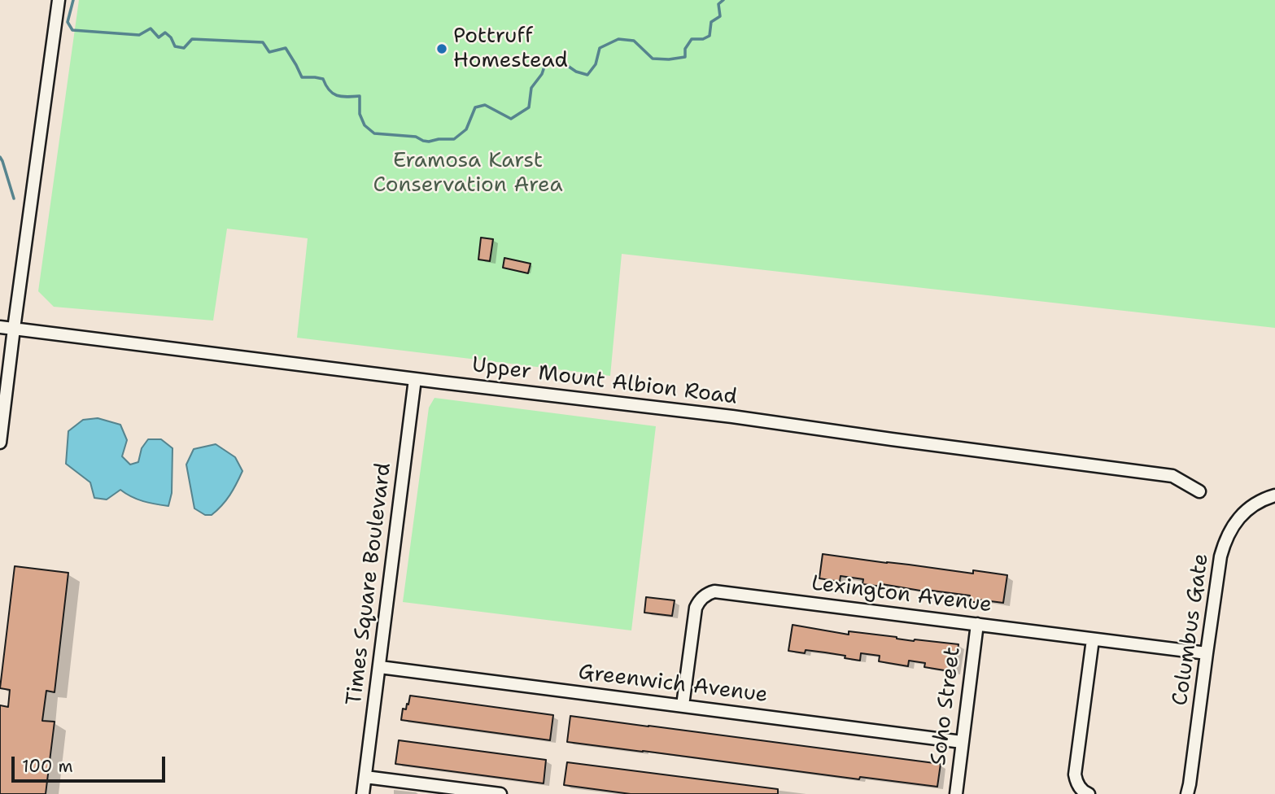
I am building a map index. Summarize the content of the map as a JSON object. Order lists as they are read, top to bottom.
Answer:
{
  "streets": {
    "street": [
      "Upper Mount Albion Road",
      "Times Square Boulevard",
      "Lexington Avenue",
      "Columbus Gate",
      "Greenwich Avenue",
      "Soho Street"
    ]
  },
  "crossings": [
    ["Upper Mount Albion Road", "Times Square Boulevard"],
    ["Times Square Boulevard", "Greenwich Avenue"],
    ["Lexington Avenue", "Columbus Gate"],
    ["Lexington Avenue", "Greenwich Avenue"],
    ["Lexington Avenue", "Soho Street"],
    ["Greenwich Avenue", "Soho Street"]
  ],
  "parks": ["Eramosa Karst Conservation Area"],
  "places": ["Pottruff Homestead"],
  "scale_bar": "100 m"
}
